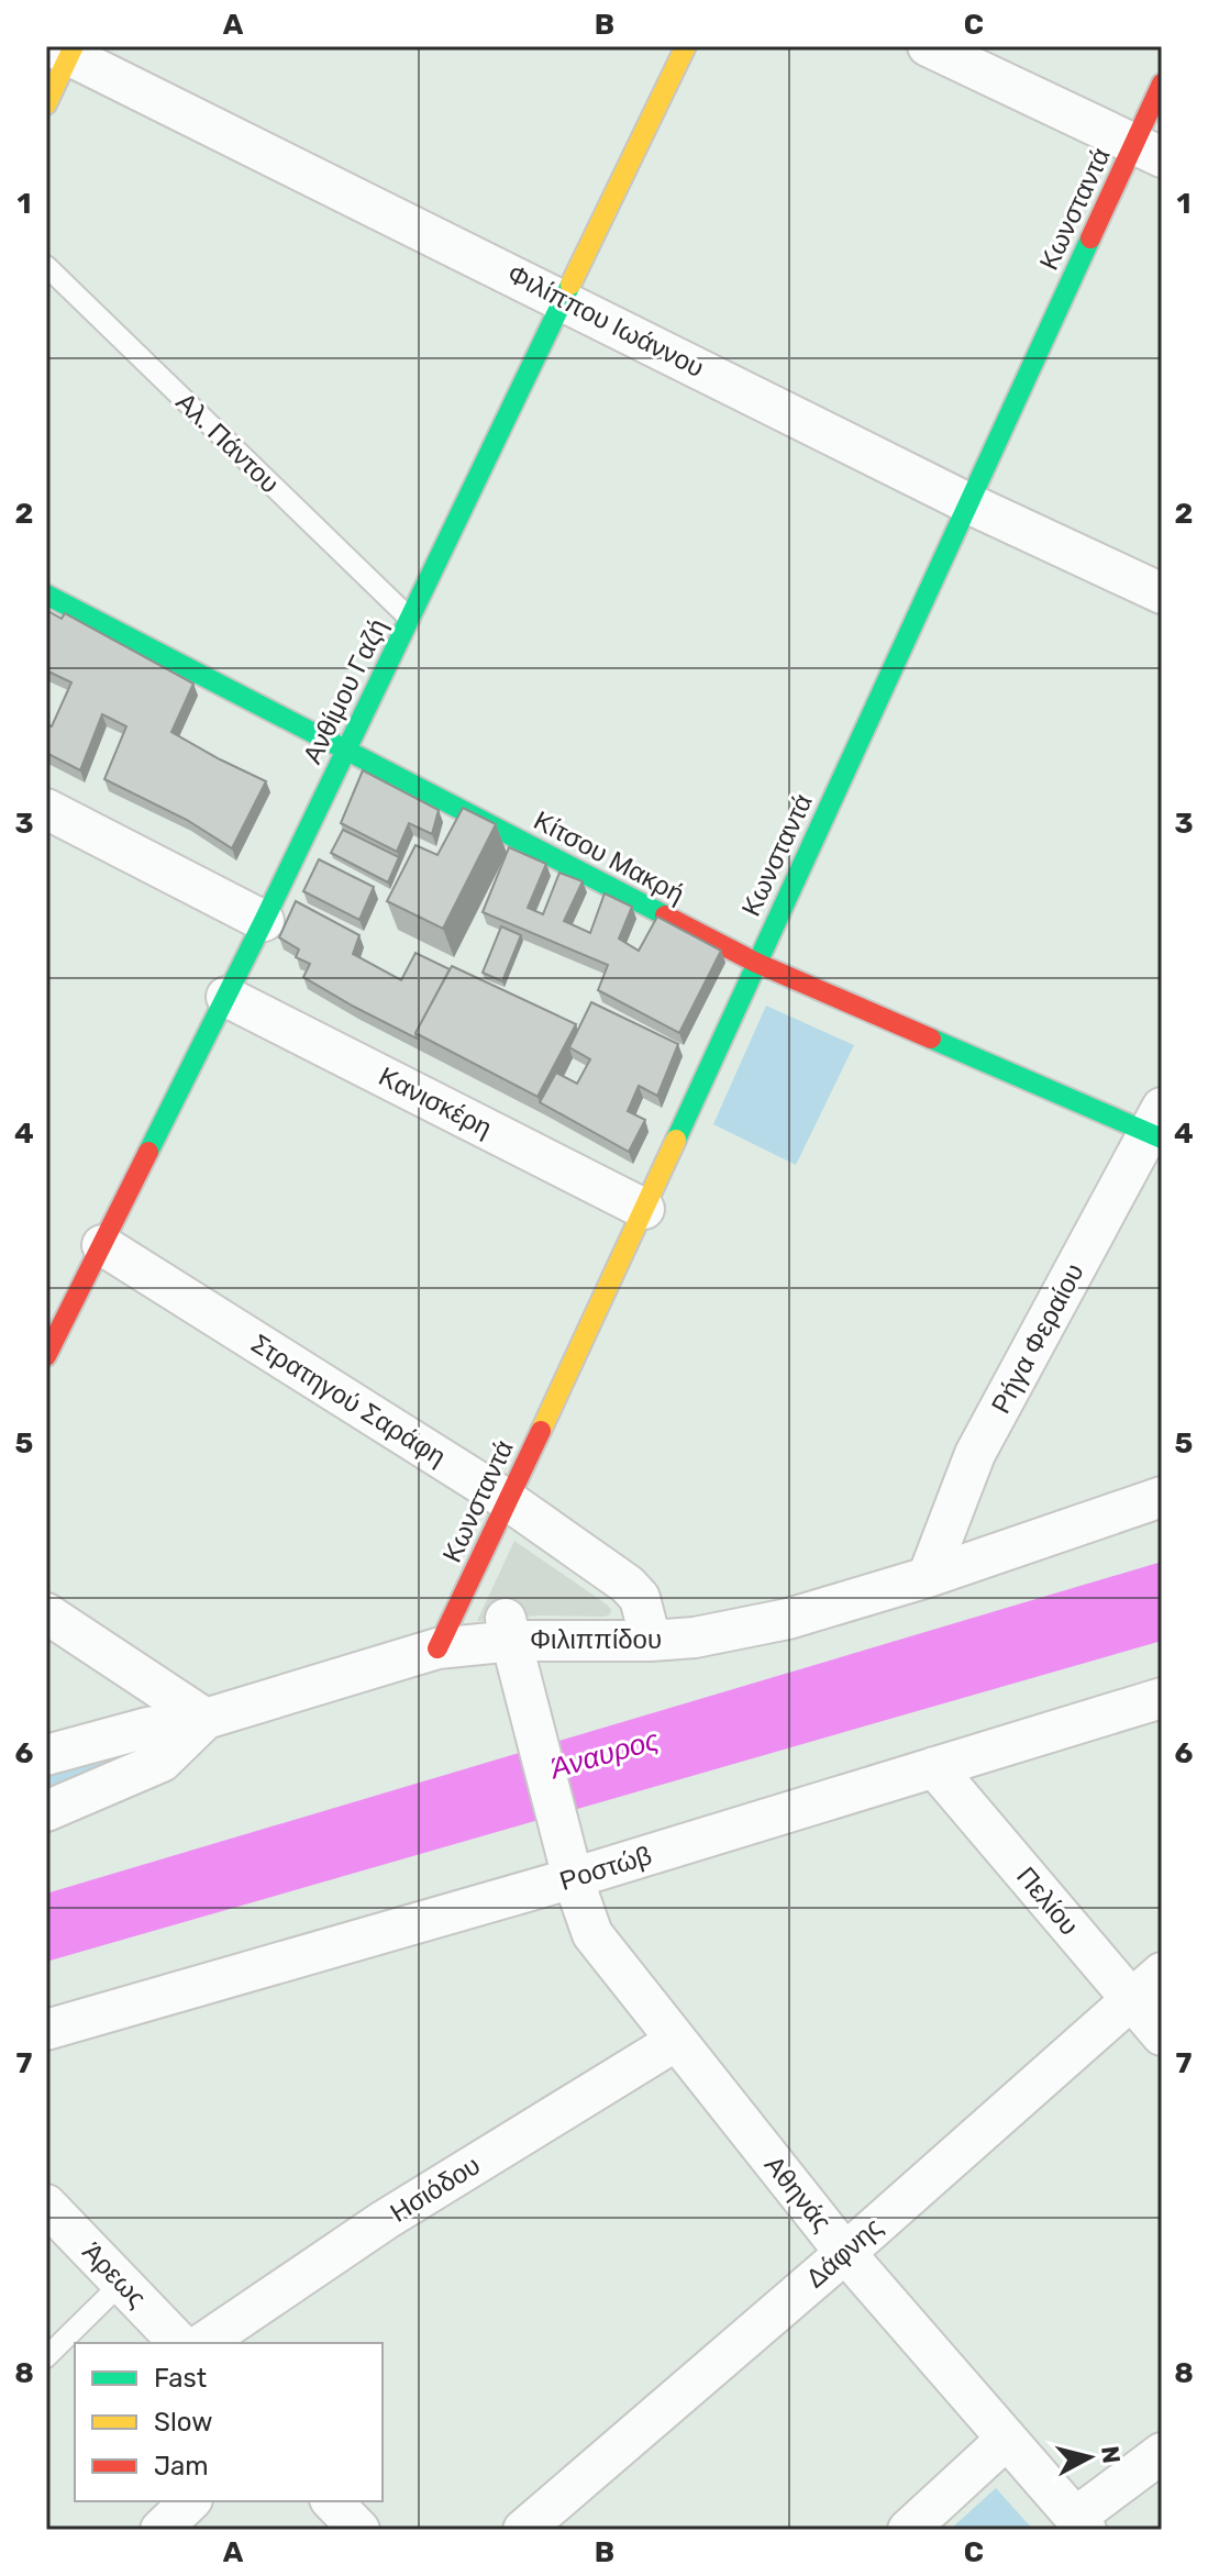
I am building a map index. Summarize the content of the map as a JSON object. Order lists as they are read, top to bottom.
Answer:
{
  "streets": {
    "street": [
      "Κωνσταντά",
      "Φιλίππου Ιωάννου",
      "Ανθίμου Γαζή",
      "Κίτσου Μακρή",
      "Κανισκέρη",
      "Ρήγα Φεραίου",
      "Στρατηγού Σαράφη",
      "Φιλιππίδου",
      "Ροστώβ",
      "Πελίου",
      "Ησιόδου",
      "Αθηνάς",
      "Δάφνης",
      "Άρεως"
    ],
    "lane": ["Αλ. Πάντου"]
  },
  "crossings": [
    ["Κωνσταντά", "Φιλίππου Ιωάννου"],
    ["Κωνσταντά", "Κίτσου Μακρή"],
    ["Κωνσταντά", "Κανισκέρη"],
    ["Κωνσταντά", "Στρατηγού Σαράφη"],
    ["Κωνσταντά", "Φιλιππίδου"],
    ["Φιλίππου Ιωάννου", "Ανθίμου Γαζή"],
    ["Αλ. Πάντου", "Ανθίμου Γαζή"],
    ["Ανθίμου Γαζή", "Κίτσου Μακρή"],
    ["Ανθίμου Γαζή", "Κανισκέρη"],
    ["Ανθίμου Γαζή", "Στρατηγού Σαράφη"],
    ["Κίτσου Μακρή", "Ρήγα Φεραίου"],
    ["Ρήγα Φεραίου", "Φιλιππίδου"],
    ["Στρατηγού Σαράφη", "Φιλιππίδου"],
    ["Φιλιππίδου", "Αθηνάς"],
    ["Ροστώβ", "Πελίου"],
    ["Ροστώβ", "Αθηνάς"],
    ["Πελίου", "Δάφνης"],
    ["Ησιόδου", "Αθηνάς"],
    ["Αθηνάς", "Δάφνης"]
  ],
  "water": ["Άναυρος"],
  "legend": ["Fast", "Slow", "Jam"],
  "north": "right",
  "grid": {
    "columns": ["A", "B", "C"],
    "rows": [
      "1",
      "2",
      "3",
      "4",
      "5",
      "6",
      "7",
      "8"
    ]
  }
}
